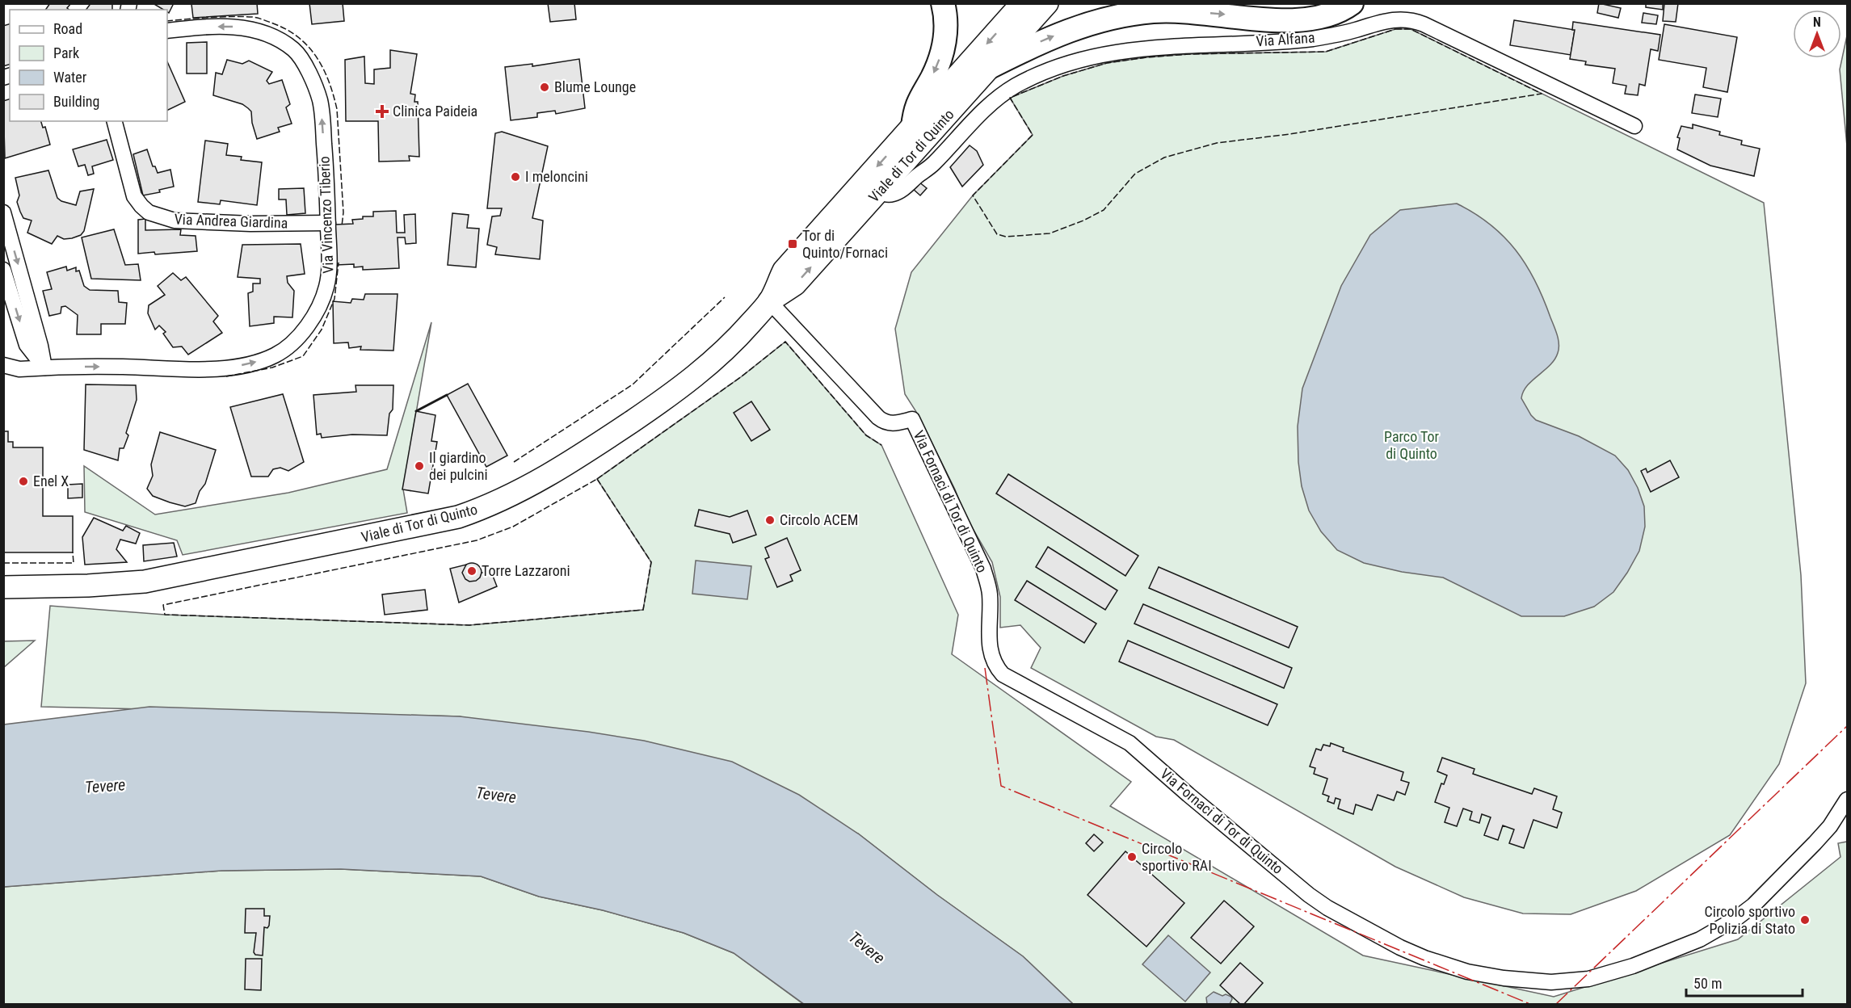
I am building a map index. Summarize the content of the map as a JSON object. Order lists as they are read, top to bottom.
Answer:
{
  "streets": {
    "main road": ["Viale di Tor di Quinto"],
    "street": [
      "Via Alfana",
      "Via Vincenzo Tiberio",
      "Via Andrea Giardina",
      "Via Fornaci di Tor di Quinto"
    ]
  },
  "crossings": [
    ["Via Alfana", "Viale di Tor di Quinto"],
    ["Viale di Tor di Quinto", "Via Fornaci di Tor di Quinto"],
    ["Via Vincenzo Tiberio", "Via Andrea Giardina"]
  ],
  "water": ["Tevere"],
  "parks": ["Parco Tor di Quinto"],
  "places": {
    "other": [
      "Blume Lounge",
      "I meloncini",
      "Il giardino dei pulcini",
      "Enel X",
      "Circolo ACEM",
      "Torre Lazzaroni",
      "Circolo sportivo RAI",
      "Circolo sportivo Polizia di Stato"
    ],
    "health": ["Clinica Paideia"],
    "transit": ["Tor di Quinto/Fornaci"]
  },
  "legend": [
    "Road",
    "Park",
    "Water",
    "Building"
  ],
  "scale_bar": "50 m",
  "north": "top"
}
